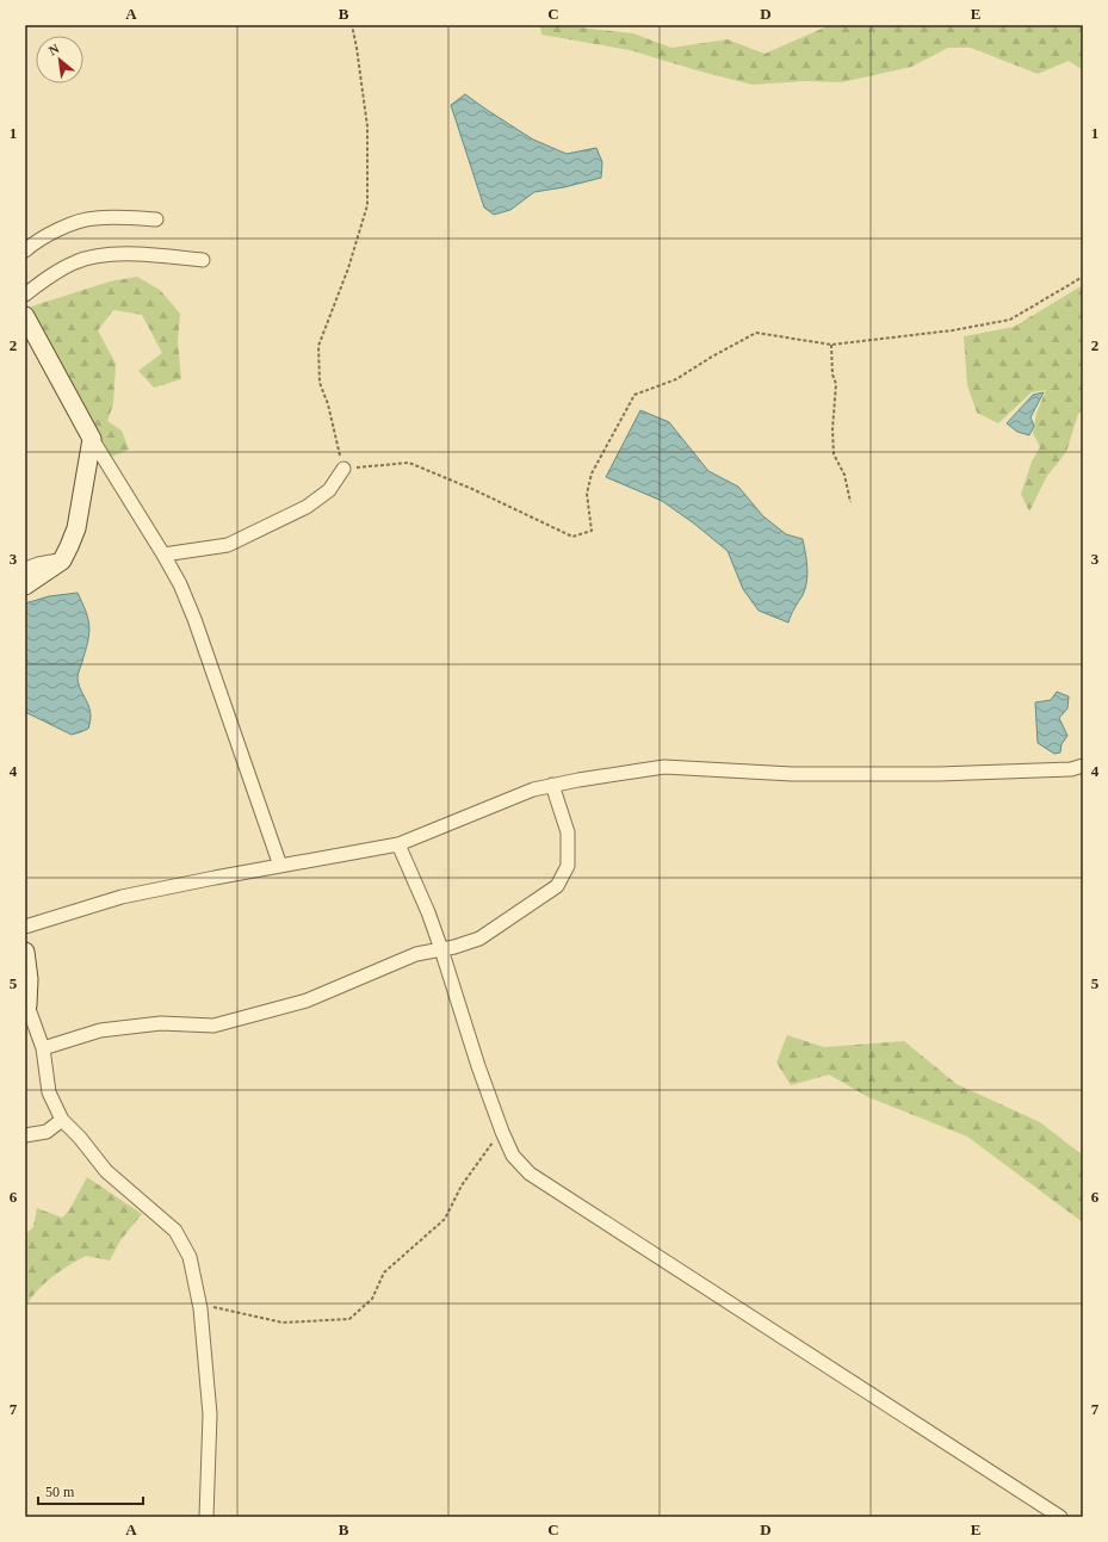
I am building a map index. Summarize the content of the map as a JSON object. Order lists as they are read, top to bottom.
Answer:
{
  "scale_bar": "50 m",
  "north": "top left",
  "grid": {
    "columns": [
      "A",
      "B",
      "C",
      "D",
      "E"
    ],
    "rows": [
      "1",
      "2",
      "3",
      "4",
      "5",
      "6",
      "7"
    ]
  }
}
